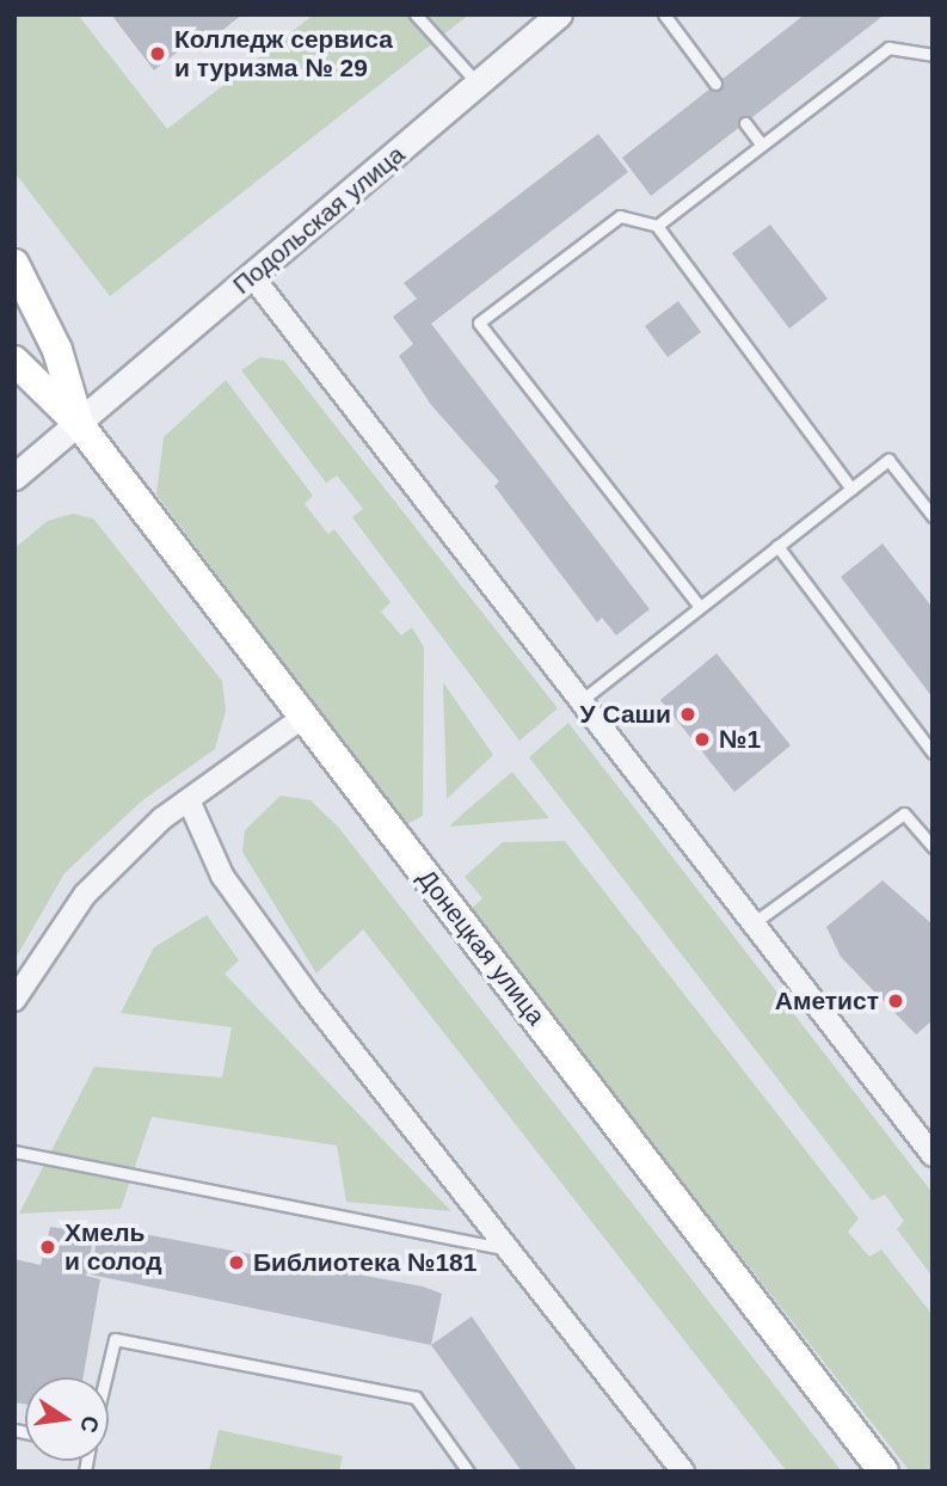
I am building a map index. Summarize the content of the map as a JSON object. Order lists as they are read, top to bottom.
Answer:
{
  "streets": {
    "main road": ["Донецкая улица"],
    "street": ["Подольская улица"]
  },
  "crossings": [
    ["Подольская улица", "Донецкая улица"]
  ],
  "places": [
    "Колледж сервиса и туризма № 29",
    "У Саши",
    "№1",
    "Аметист",
    "Хмель и солод",
    "Библиотека №181"
  ],
  "north": "right"
}
